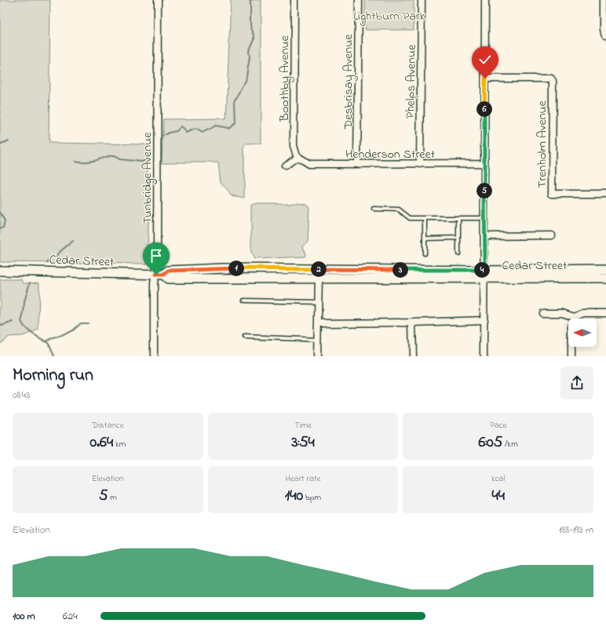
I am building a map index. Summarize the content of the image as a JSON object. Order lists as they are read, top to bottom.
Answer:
{
  "streets": {
    "main road": ["Cedar Street"],
    "street": [
      "Boothby Avenue",
      "Desbrisay Avenue",
      "Phelps Avenue",
      "Trenholm Avenue",
      "Henderson Street",
      "Tunbridge Avenue"
    ]
  },
  "crossings": [
    ["Boothby Avenue", "Henderson Street"],
    ["Desbrisay Avenue", "Henderson Street"],
    ["Phelps Avenue", "Henderson Street"],
    ["Tunbridge Avenue", "Cedar Street"]
  ],
  "parks": ["Lightburn Park"],
  "north": "left",
  "page": {
    "pins": [
      "6",
      "5",
      "1",
      "2",
      "3",
      "4"
    ],
    "heading": ["Morning run", "08:43"],
    "stats": [
      ["Distance", "0.64 km"],
      ["Time", "3:54"],
      ["Pace", "6:05 /km"],
      ["Elevation", "5 m"],
      ["Heart rate", "140 bpm"],
      ["kcal", "44"]
    ],
    "chart": ["Elevation", "188–193 m"],
    "list": [
      {
        "name": "100 m",
        "note": "6:24"
      }
    ]
  }
}
